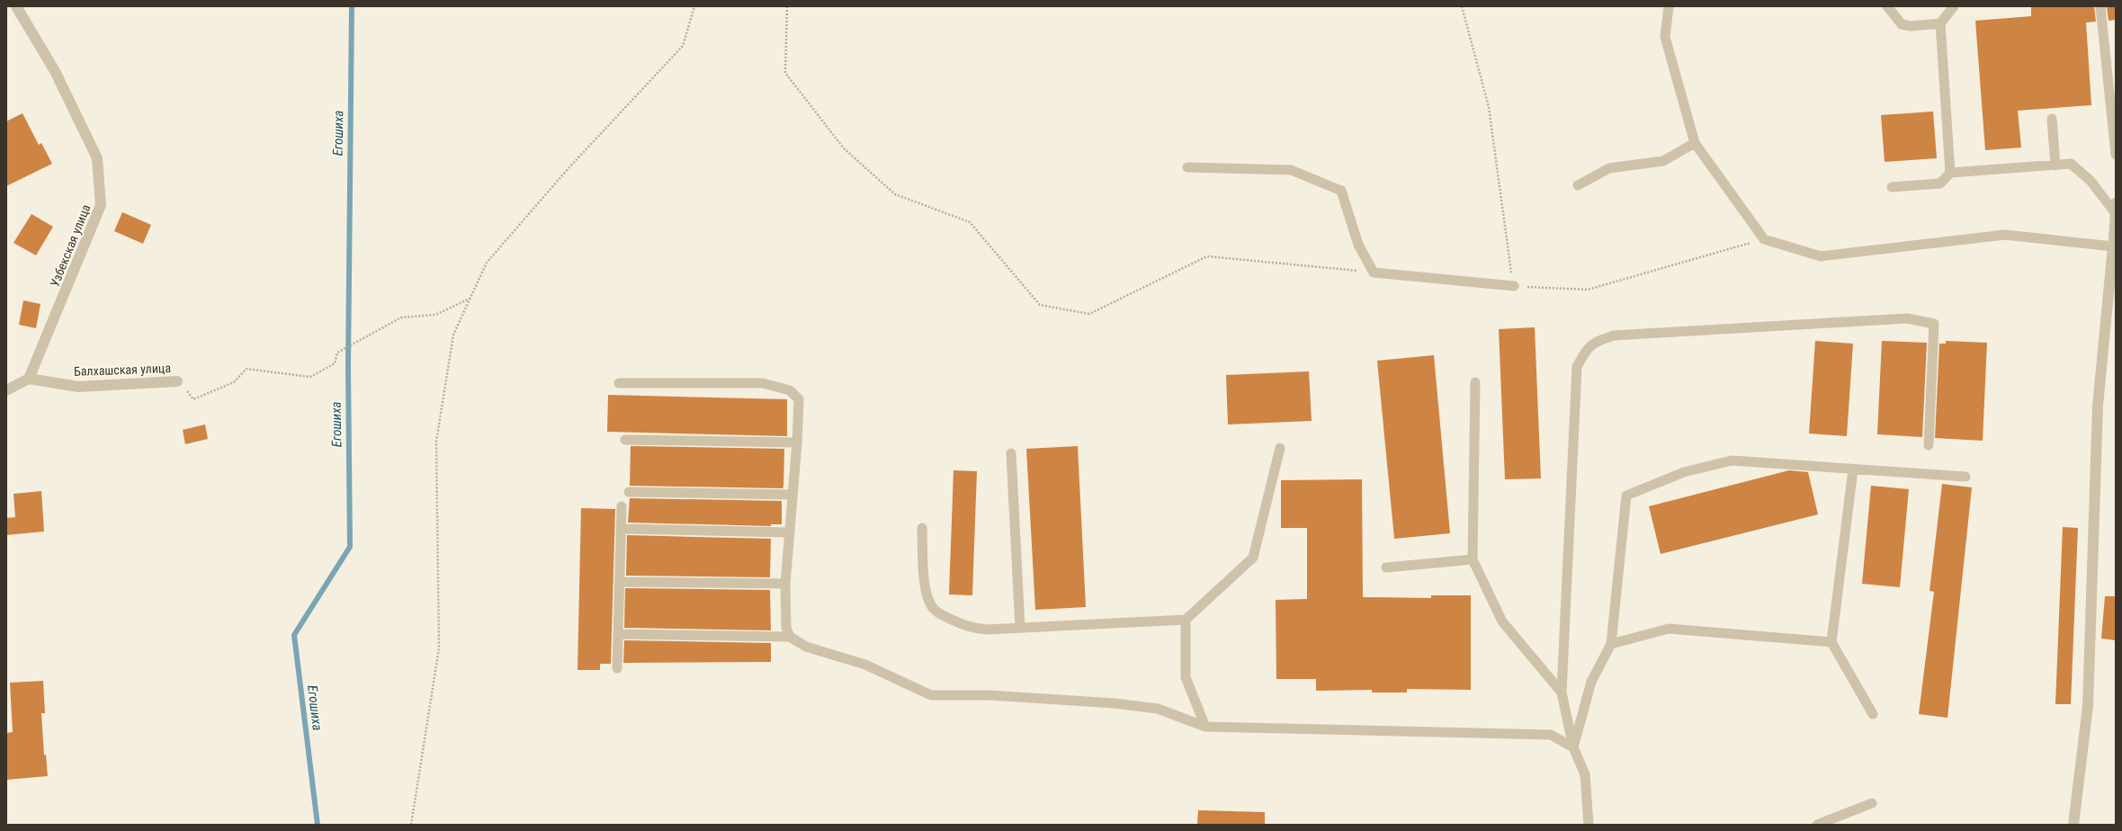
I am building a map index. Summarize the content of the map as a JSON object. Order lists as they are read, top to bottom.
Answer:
{
  "streets": {
    "street": ["Узбекская улица", "Балхашская улица"]
  },
  "crossings": [
    ["Узбекская улица", "Балхашская улица"]
  ],
  "water": ["Егошиха"]
}
